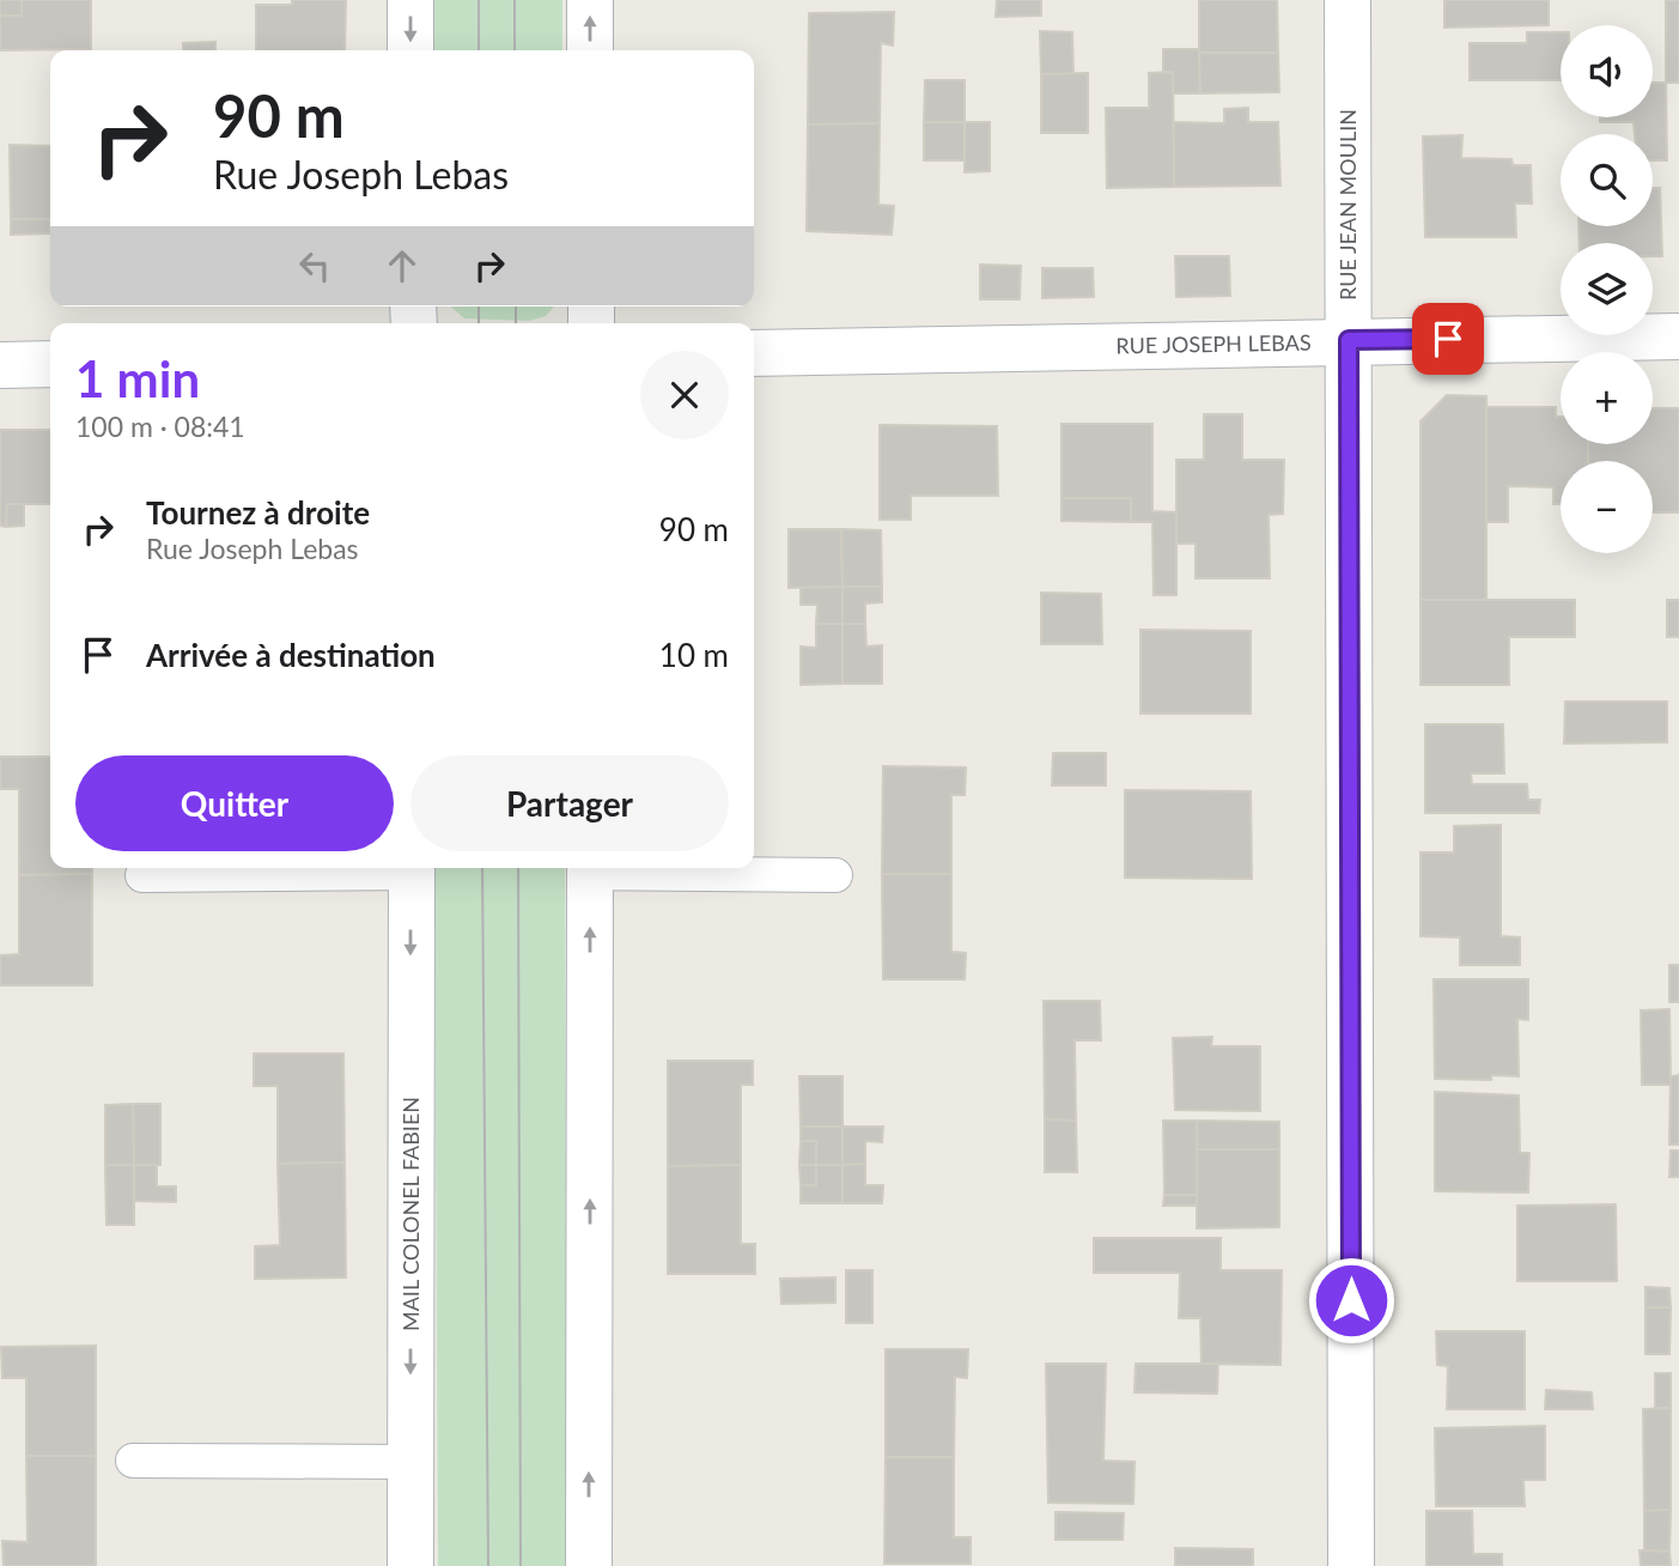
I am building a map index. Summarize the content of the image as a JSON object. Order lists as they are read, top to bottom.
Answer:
{
  "streets": {
    "street": ["RUE JEAN MOULIN", "RUE JOSEPH LEBAS", "MAIL COLONEL FABIEN"]
  },
  "crossings": [
    ["RUE JEAN MOULIN", "RUE JOSEPH LEBAS"]
  ],
  "page": {
    "map_buttons": ["+", "−"],
    "turn": ["90 m", "Rue Joseph Lebas"],
    "heading": ["1 min", "100 m · 08:41"],
    "list": [
      {
        "name": "Tournez à droite",
        "note": "Rue Joseph Lebas",
        "value": "90 m"
      },
      {
        "name": "Arrivée à destination",
        "value": "10 m"
      }
    ],
    "buttons": ["Quitter", "Partager"]
  }
}
